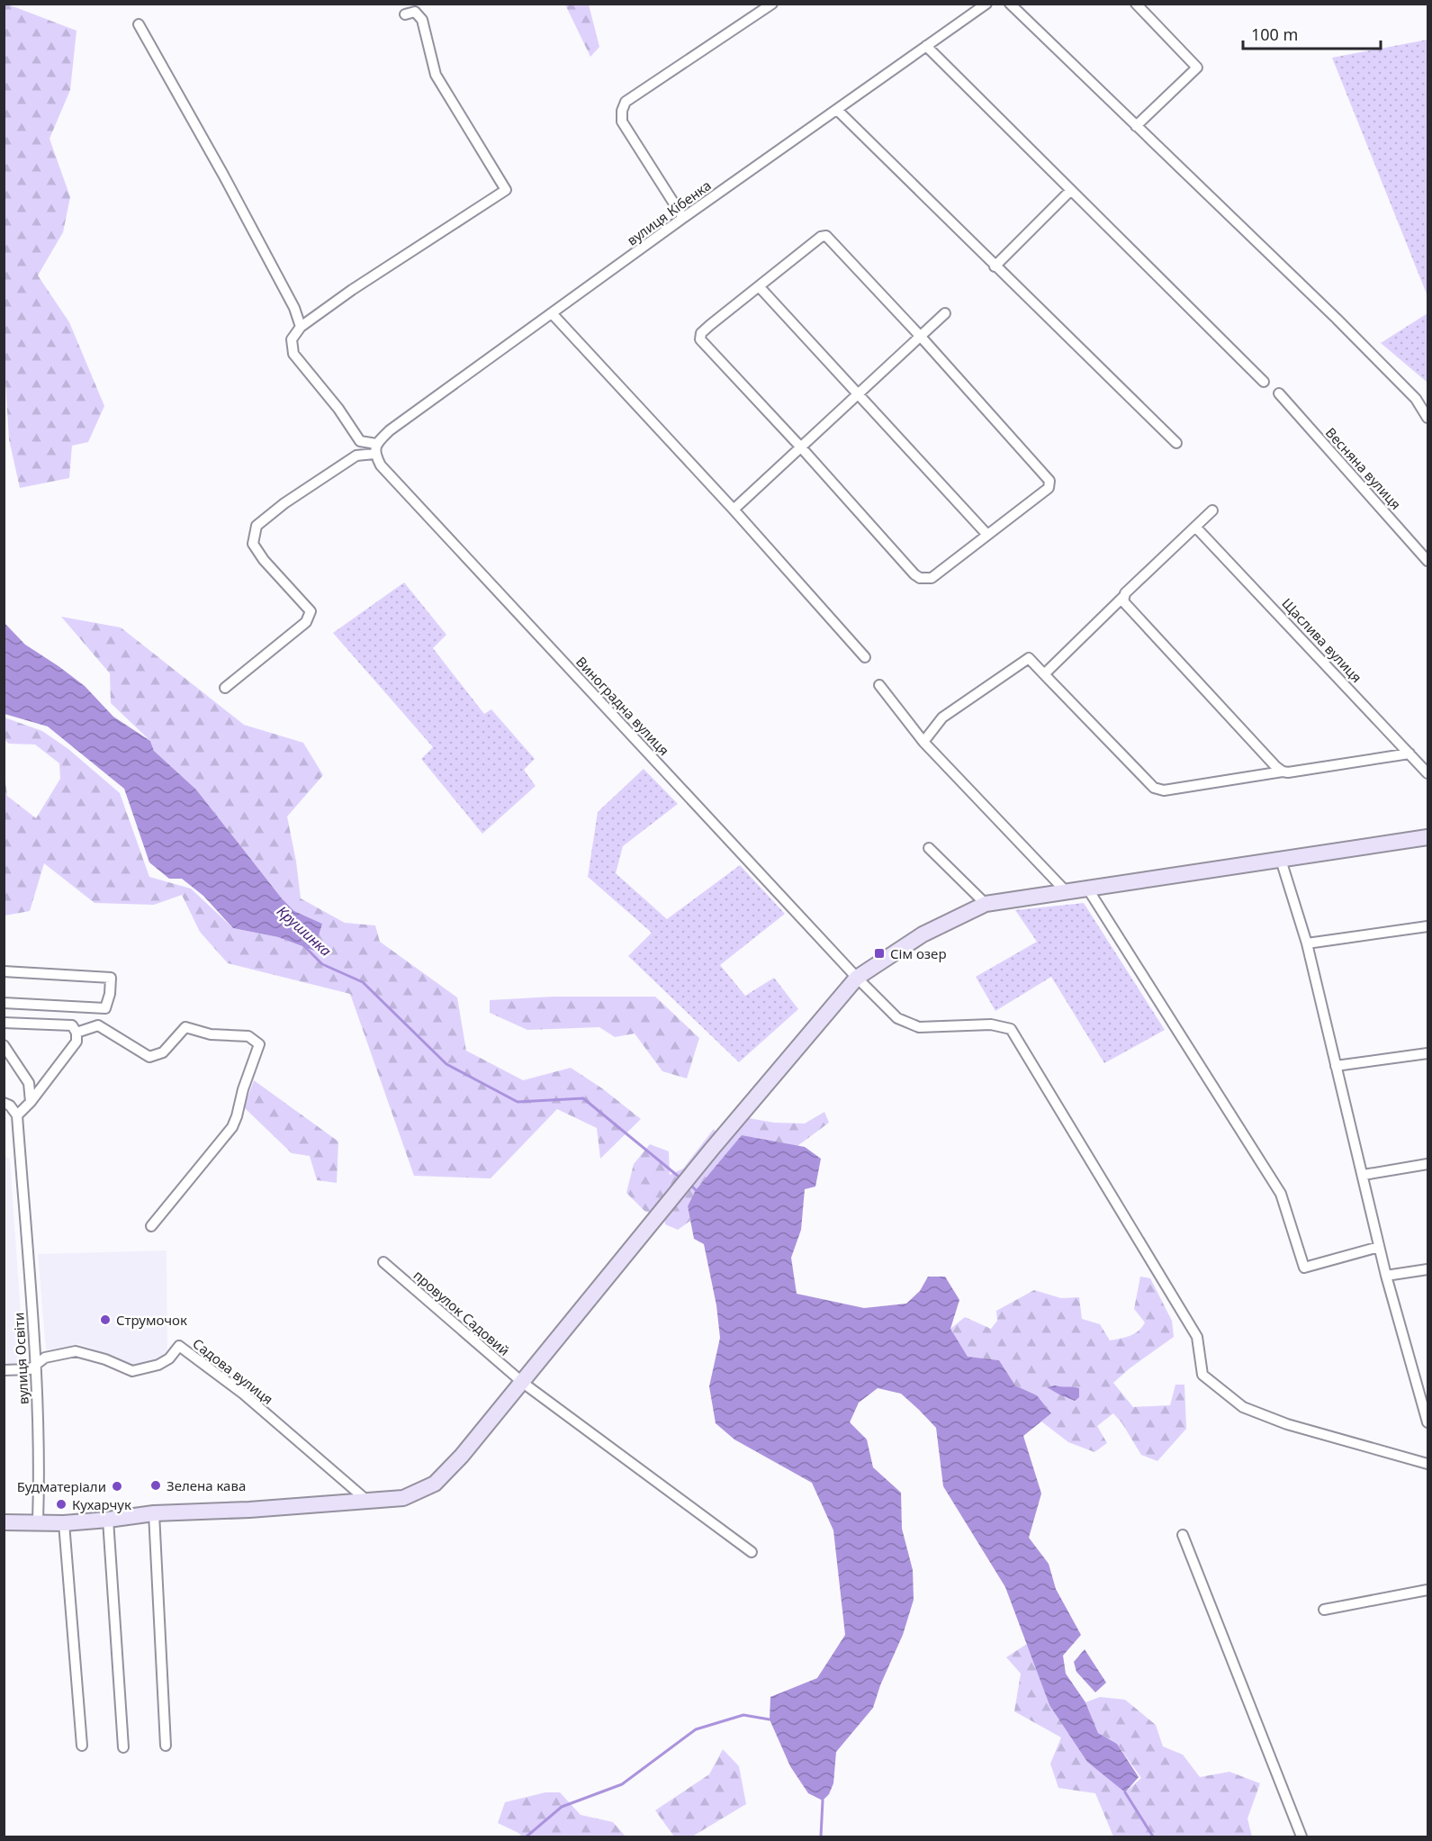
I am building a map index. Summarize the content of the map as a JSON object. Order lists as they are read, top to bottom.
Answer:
{
  "streets": {
    "street": [
      "вулиця Кібенка",
      "Весняна вулиця",
      "Щаслива вулиця",
      "Виноградна вулиця",
      "провулок Садовий",
      "вулиця Освіти",
      "Садова вулиця"
    ]
  },
  "crossings": [
    ["вулиця Кібенка", "Виноградна вулиця"],
    ["вулиця Освіти", "Садова вулиця"]
  ],
  "water": ["Крушинка"],
  "places": {
    "transit": ["Сім озер"],
    "other": [
      "Струмочок",
      "Зелена кава",
      "Будматеріали",
      "Кухарчук"
    ]
  },
  "scale_bar": "100 m"
}
